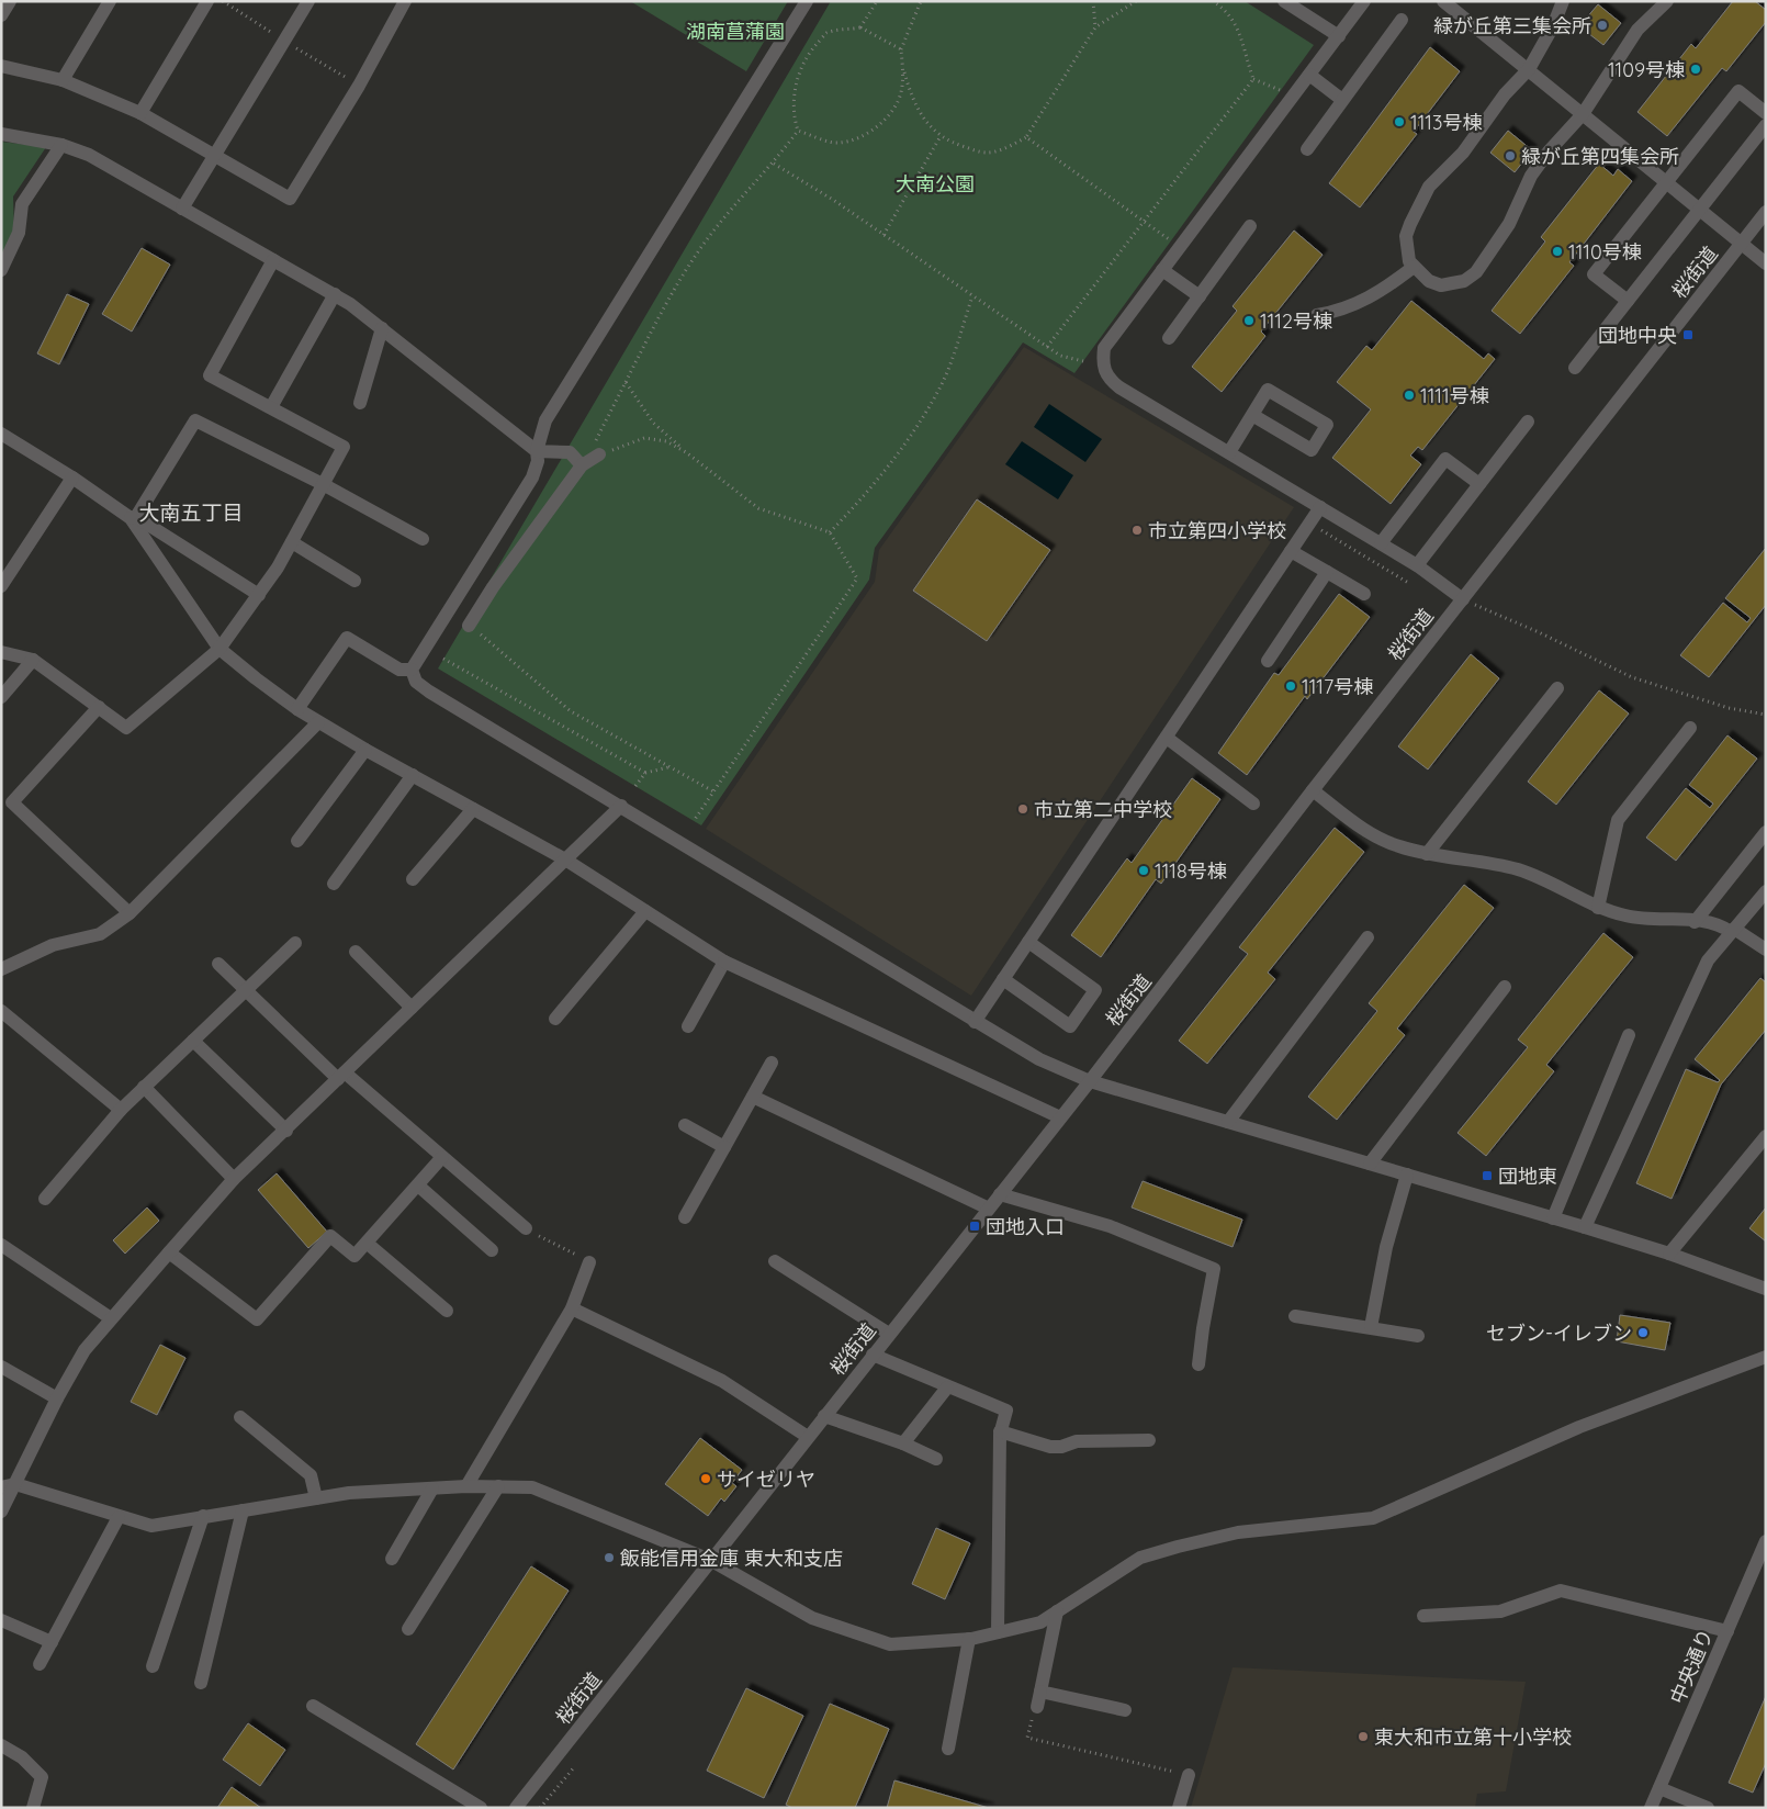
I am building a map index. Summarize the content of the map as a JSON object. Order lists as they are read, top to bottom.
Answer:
{
  "streets": {
    "street": ["桜街道", "中央通り"]
  },
  "districts": ["大南五丁目"],
  "parks": ["湖南菖蒲園", "大南公園"],
  "places": {
    "other": [
      "緑が丘第三集会所",
      "1109号棟",
      "1113号棟",
      "緑が丘第四集会所",
      "1110号棟",
      "1112号棟",
      "1111号棟",
      "市立第四小学校",
      "1117号棟",
      "市立第二中学校",
      "1118号棟",
      "セブン-イレブン",
      "サイゼリヤ",
      "飯能信用金庫 東大和支店",
      "東大和市立第十小学校"
    ],
    "transit": ["団地中央", "団地東", "団地入口"]
  }
}
